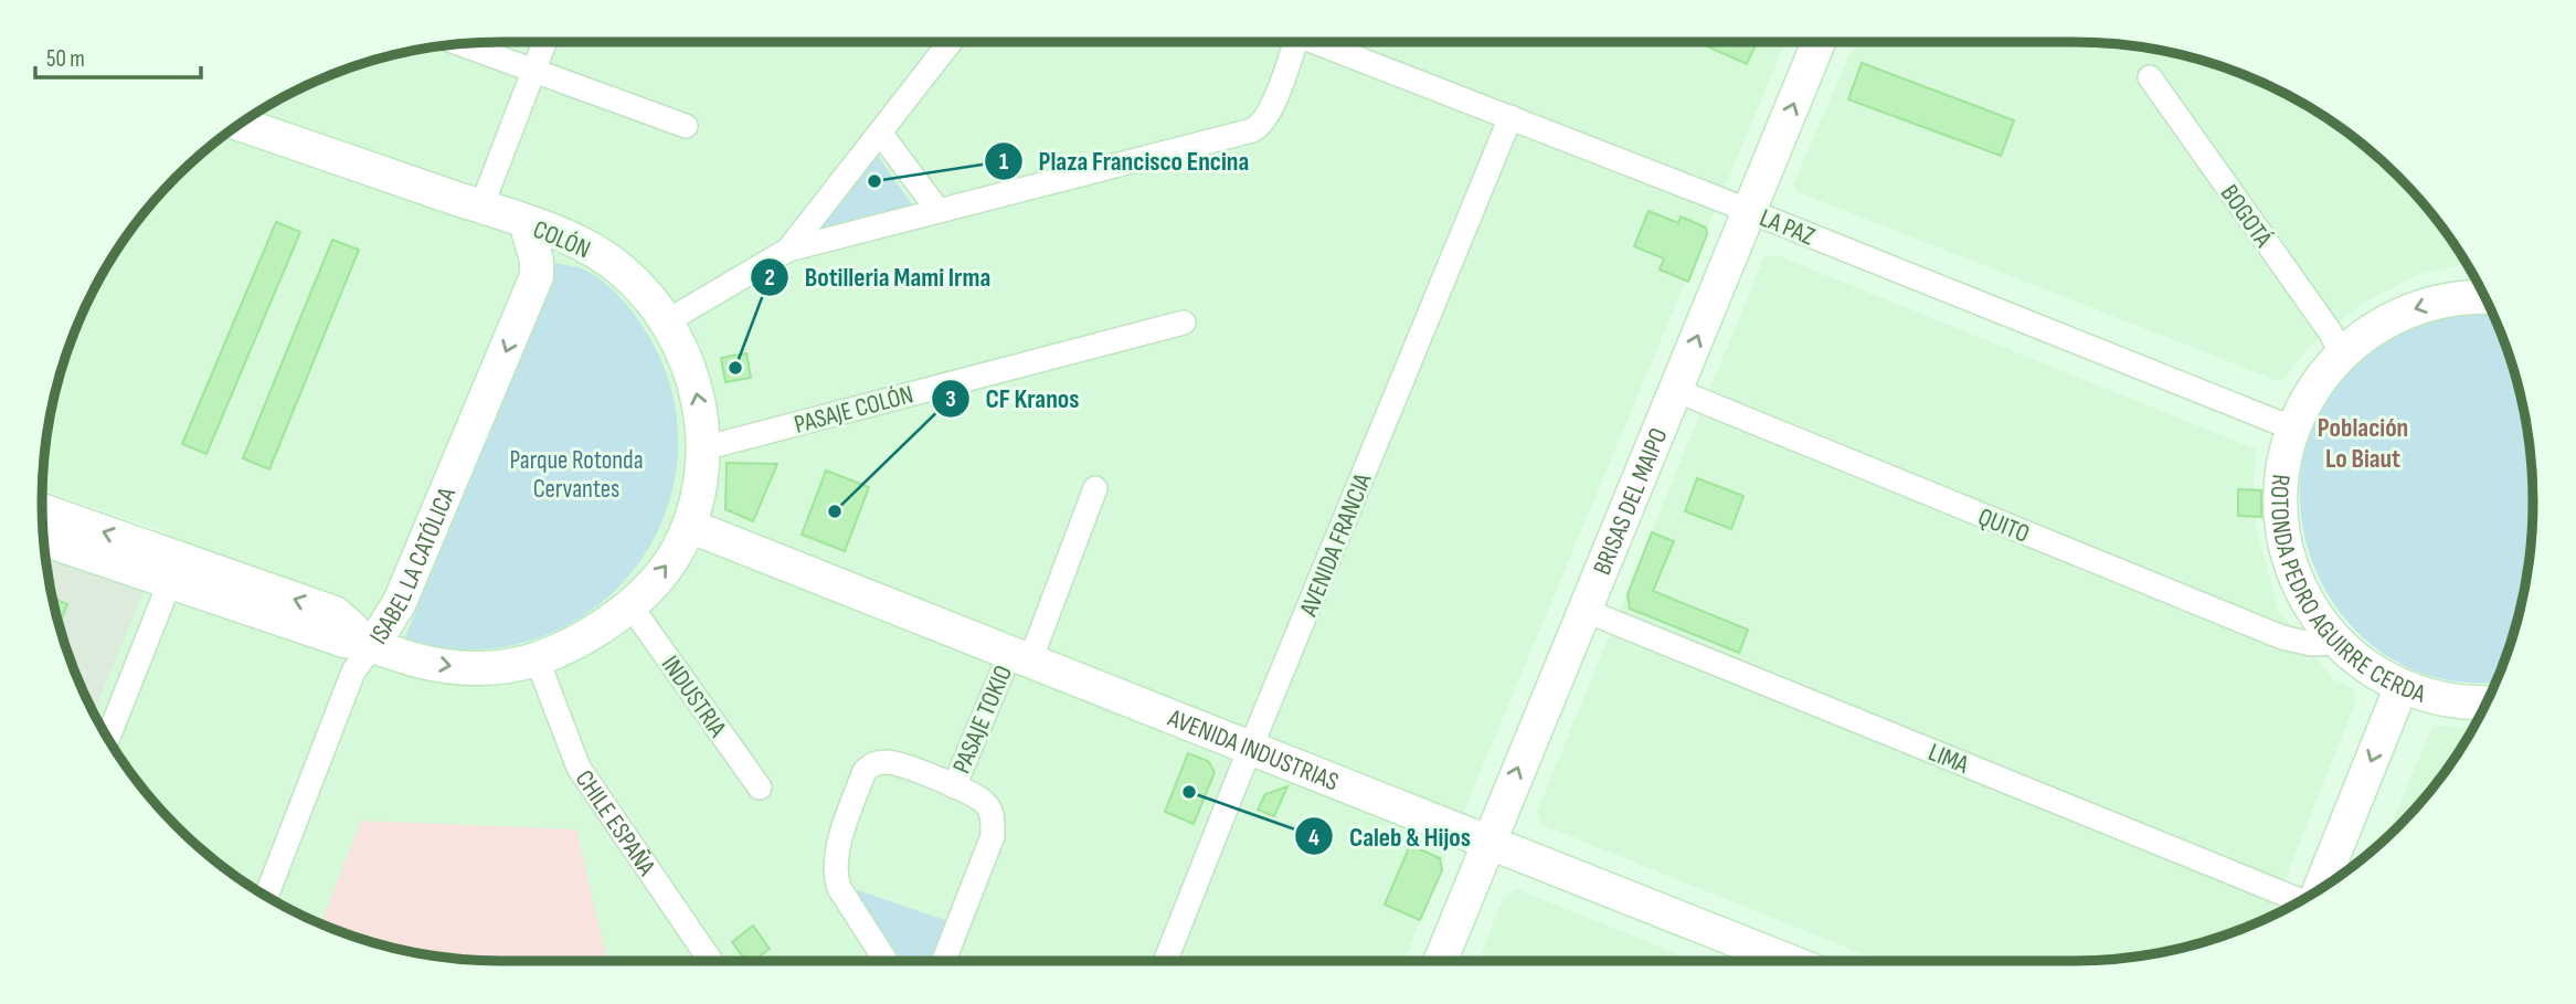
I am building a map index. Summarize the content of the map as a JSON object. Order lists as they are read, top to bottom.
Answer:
{
  "streets": {
    "street": [
      "BOGOTÁ",
      "LA PAZ",
      "COLÓN",
      "PASAJE COLÓN",
      "BRISAS DEL MAIPO",
      "QUITO",
      "AVENIDA FRANCIA",
      "ISABEL LA CATÓLICA",
      "ROTONDA PEDRO AGUIRRE CERDA",
      "INDUSTRIA",
      "PASAJE TOKIO",
      "AVENIDA INDUSTRIAS",
      "LIMA",
      "CHILE ESPAÑA"
    ]
  },
  "crossings": [
    ["BOGOTÁ", "ROTONDA PEDRO AGUIRRE CERDA"],
    ["LA PAZ", "BRISAS DEL MAIPO"],
    ["LA PAZ", "AVENIDA FRANCIA"],
    ["LA PAZ", "ROTONDA PEDRO AGUIRRE CERDA"],
    ["COLÓN", "PASAJE COLÓN"],
    ["COLÓN", "AVENIDA INDUSTRIAS"],
    ["BRISAS DEL MAIPO", "QUITO"],
    ["BRISAS DEL MAIPO", "AVENIDA INDUSTRIAS"],
    ["BRISAS DEL MAIPO", "LIMA"],
    ["QUITO", "ROTONDA PEDRO AGUIRRE CERDA"],
    ["AVENIDA FRANCIA", "AVENIDA INDUSTRIAS"],
    ["PASAJE TOKIO", "AVENIDA INDUSTRIAS"]
  ],
  "one_way": ["BRISAS DEL MAIPO", "ISABEL LA CATÓLICA"],
  "districts": ["Población Lo Biaut"],
  "parks": ["Parque Rotonda Cervantes"],
  "places": [
    "Plaza Francisco Encina",
    "Botilleria Mami Irma",
    "CF Kranos",
    "Caleb & Hijos"
  ],
  "scale_bar": "50 m"
}
